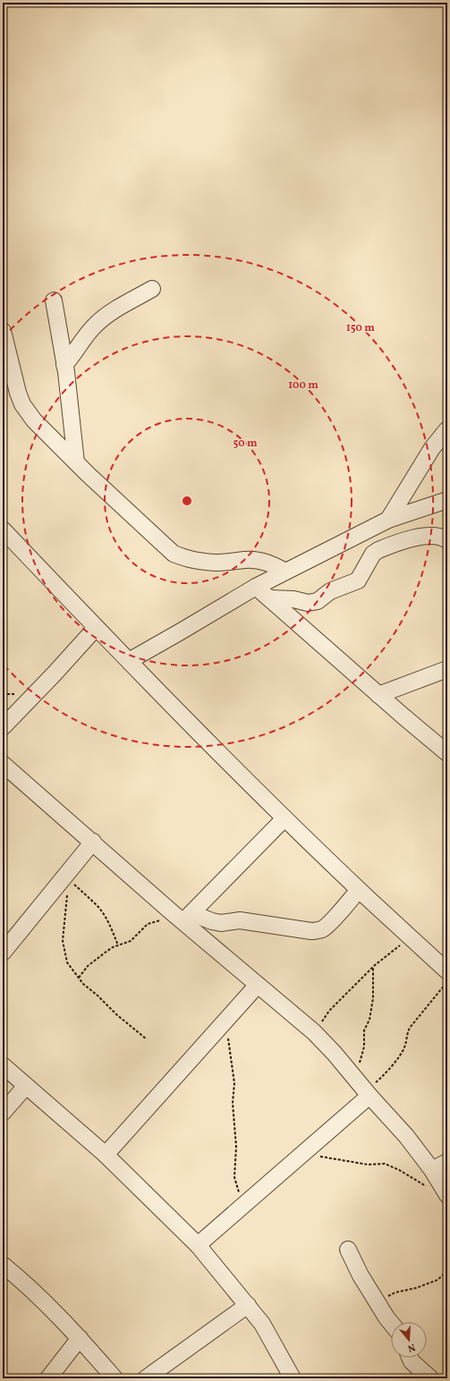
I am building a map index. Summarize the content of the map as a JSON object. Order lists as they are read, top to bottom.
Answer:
{
  "north": "bottom",
  "rings": ["150 m", "100 m", "50 m"]
}
